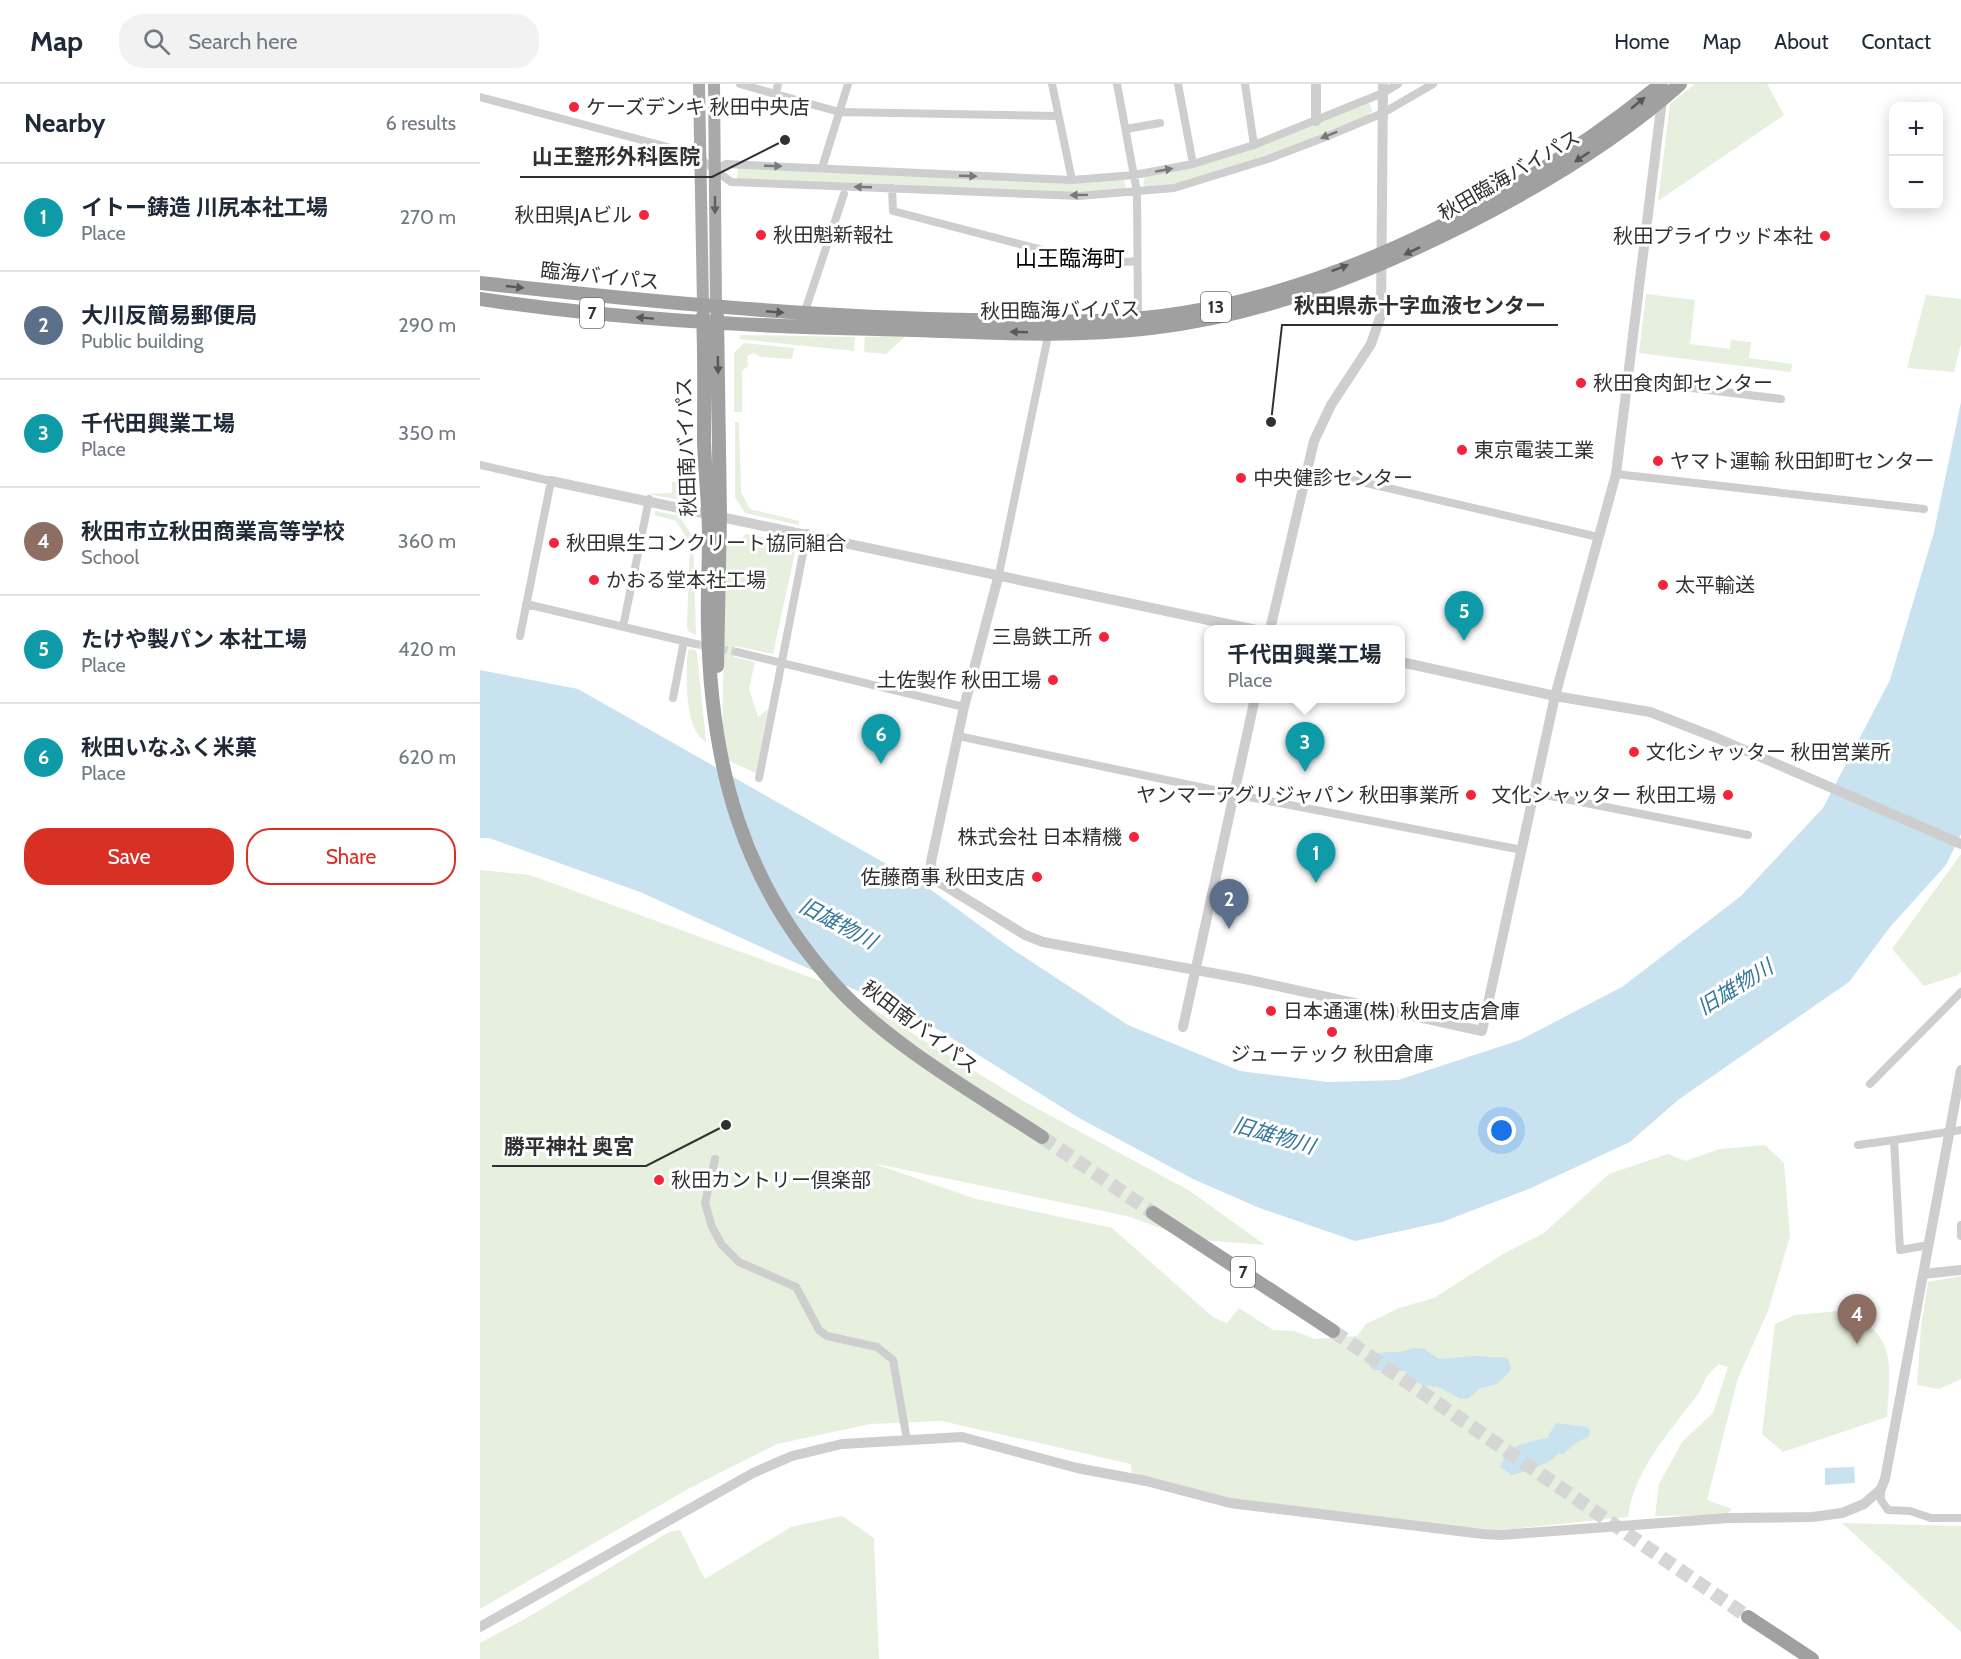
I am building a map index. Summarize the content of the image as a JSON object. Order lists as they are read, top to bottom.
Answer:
{
  "streets": {
    "highway": [
      "秋田臨海バイパス",
      "臨海バイパス",
      "13",
      "7",
      "秋田南バイパス"
    ]
  },
  "crossings": [
    ["秋田臨海バイパス", "臨海バイパス"],
    ["秋田臨海バイパス", "秋田南バイパス"],
    ["臨海バイパス", "秋田南バイパス"]
  ],
  "districts": ["山王臨海町"],
  "water": ["旧雄物川"],
  "places": [
    "ケーズデンキ 秋田中央店",
    "山王整形外科医院",
    "秋田県JAビル",
    "秋田魁新報社",
    "秋田プライウッド本社",
    "秋田食肉卸センター",
    "秋田県赤十字血液センター",
    "東京電装工業",
    "ヤマト運輸 秋田卸町センター",
    "中央健診センター",
    "秋田県生コンクリート協同組合",
    "かおる堂本社工場",
    "太平輸送",
    "三島鉄工所",
    "土佐製作 秋田工場",
    "文化シャッター 秋田営業所",
    "ヤンマーアグリジャパン 秋田事業所",
    "文化シャッター 秋田工場",
    "株式会社 日本精機",
    "佐藤商事 秋田支店",
    "日本通運(株) 秋田支店倉庫",
    "ジューテック 秋田倉庫",
    "勝平神社 奥宮",
    "秋田カントリー倶楽部"
  ],
  "page": {
    "header": "Map",
    "search": "Search here",
    "nav": [
      "Home",
      "Map",
      "About",
      "Contact"
    ],
    "heading": ["Nearby", "6 results"],
    "map_buttons": ["+", "−"],
    "list": [
      {
        "mark": "1",
        "name": "イトー鋳造 川尻本社工場",
        "note": "Place",
        "value": "270 m"
      },
      {
        "mark": "2",
        "name": "大川反簡易郵便局",
        "note": "Public building",
        "value": "290 m"
      },
      {
        "mark": "3",
        "name": "千代田興業工場",
        "note": "Place",
        "value": "350 m"
      },
      {
        "mark": "4",
        "name": "秋田市立秋田商業高等学校",
        "note": "School",
        "value": "360 m"
      },
      {
        "mark": "5",
        "name": "たけや製パン 本社工場",
        "note": "Place",
        "value": "420 m"
      },
      {
        "mark": "6",
        "name": "秋田いなふく米菓",
        "note": "Place",
        "value": "620 m"
      }
    ],
    "pins": [
      "5",
      "6",
      "3",
      "1",
      "2",
      "4"
    ],
    "popup": ["千代田興業工場", "Place"],
    "buttons": ["Save", "Share"]
  }
}
